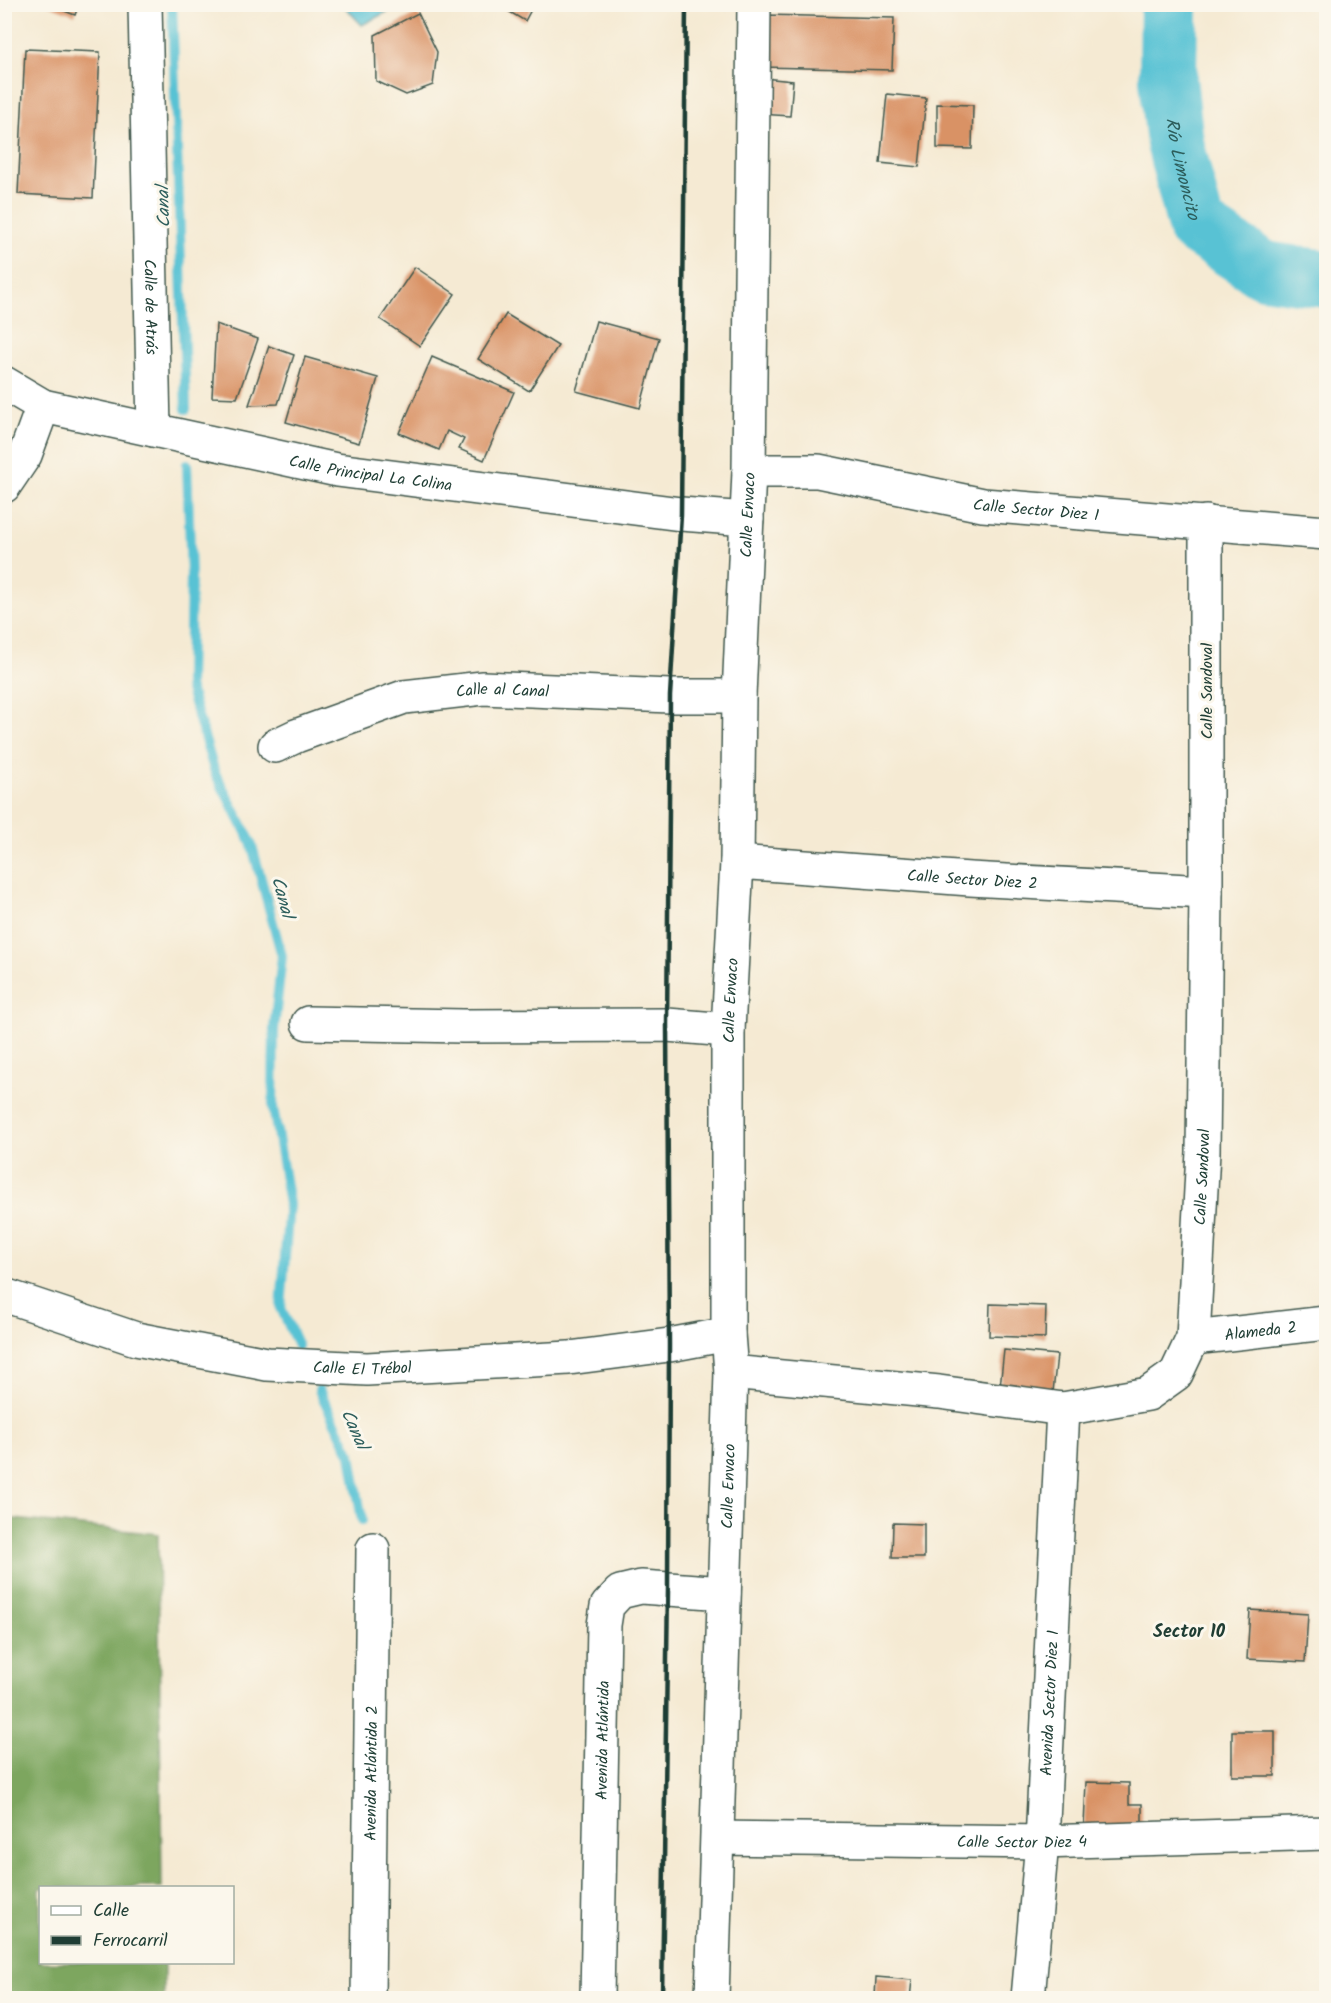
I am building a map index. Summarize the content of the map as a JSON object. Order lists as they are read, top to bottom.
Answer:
{
  "streets": {
    "street": [
      "Calle de Atrás",
      "Calle Principal La Colina",
      "Calle Sector Diez 1",
      "Calle Envaco",
      "Calle al Canal",
      "Calle Sandoval",
      "Calle Sector Diez 2",
      "Alameda 2",
      "Calle El Trébol",
      "Avenida Sector Diez 1",
      "Avenida Atlántida",
      "Avenida Atlántida 2",
      "Calle Sector Diez 4"
    ]
  },
  "crossings": [
    ["Calle de Atrás", "Calle Principal La Colina"],
    ["Calle Principal La Colina", "Calle Envaco"],
    ["Calle Sector Diez 1", "Calle Envaco"],
    ["Calle Sector Diez 1", "Calle Sandoval"],
    ["Calle Envaco", "Calle al Canal"],
    ["Calle Envaco", "Calle Sandoval"],
    ["Calle Envaco", "Calle Sector Diez 2"],
    ["Calle Envaco", "Calle El Trébol"],
    ["Calle Envaco", "Avenida Atlántida"],
    ["Calle Envaco", "Calle Sector Diez 4"],
    ["Calle Sandoval", "Calle Sector Diez 2"],
    ["Calle Sandoval", "Alameda 2"],
    ["Calle Sandoval", "Avenida Sector Diez 1"],
    ["Avenida Sector Diez 1", "Calle Sector Diez 4"]
  ],
  "districts": ["Sector 10"],
  "water": ["Río Limoncito", "Canal"],
  "legend": ["Calle", "Ferrocarril"]
}
